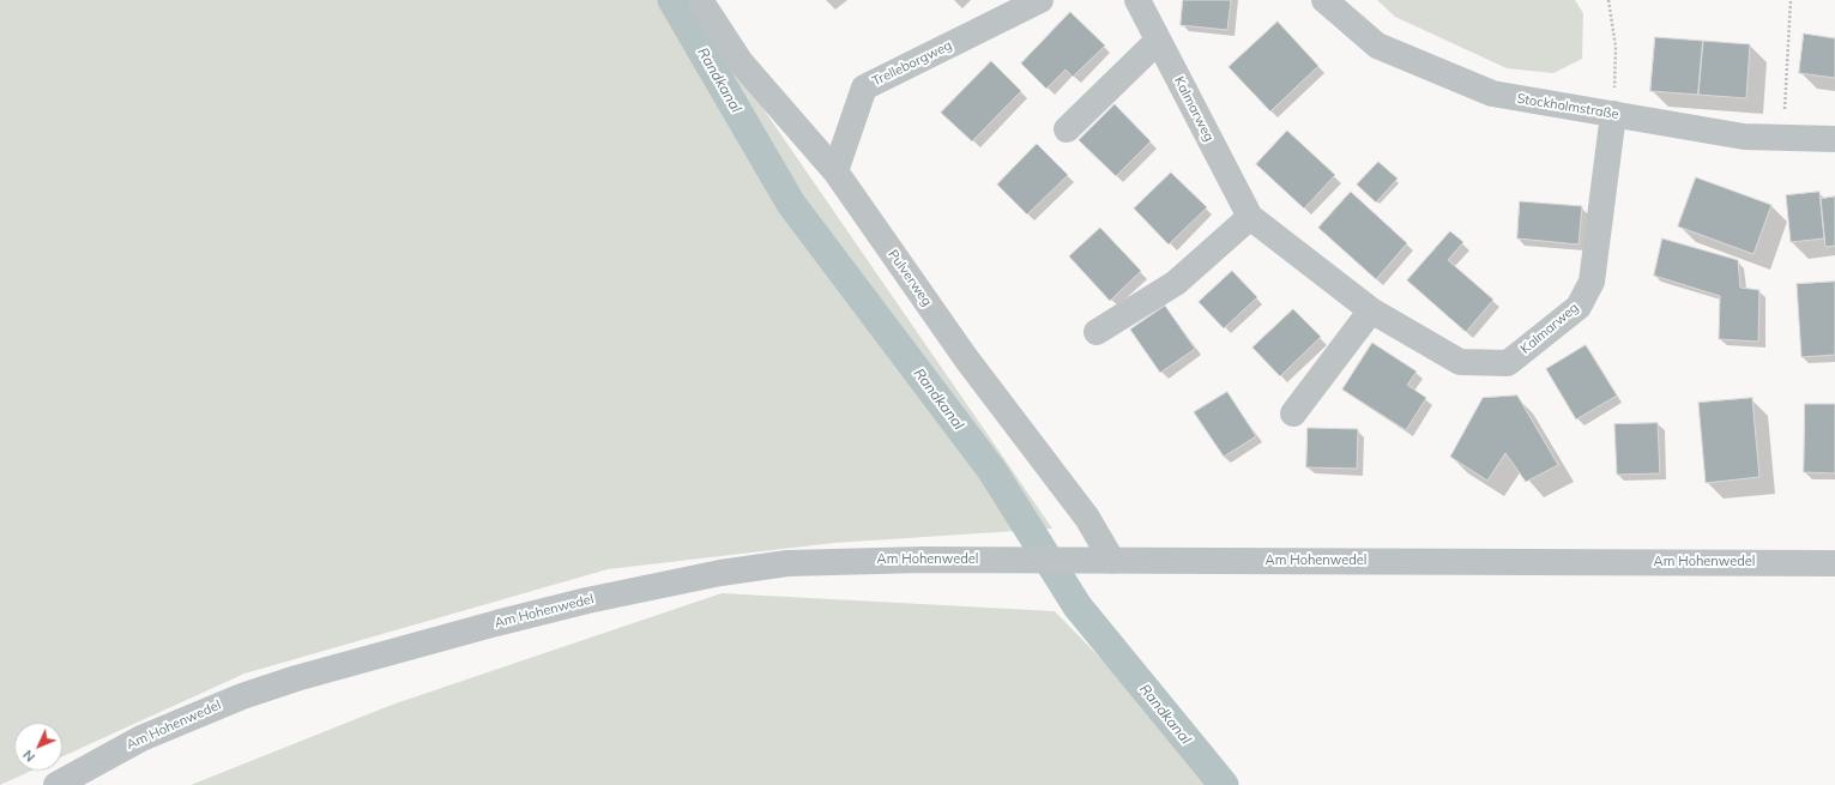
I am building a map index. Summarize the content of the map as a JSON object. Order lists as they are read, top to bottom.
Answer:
{
  "streets": {
    "street": [
      "Trelleborgweg",
      "Stockholmstraße",
      "Kalmarweg",
      "Pulverweg",
      "Am Hohenwedel"
    ]
  },
  "crossings": [
    ["Trelleborgweg", "Pulverweg"],
    ["Stockholmstraße", "Kalmarweg"],
    ["Pulverweg", "Am Hohenwedel"]
  ],
  "water": ["Randkanal"],
  "north": "bottom left"
}
